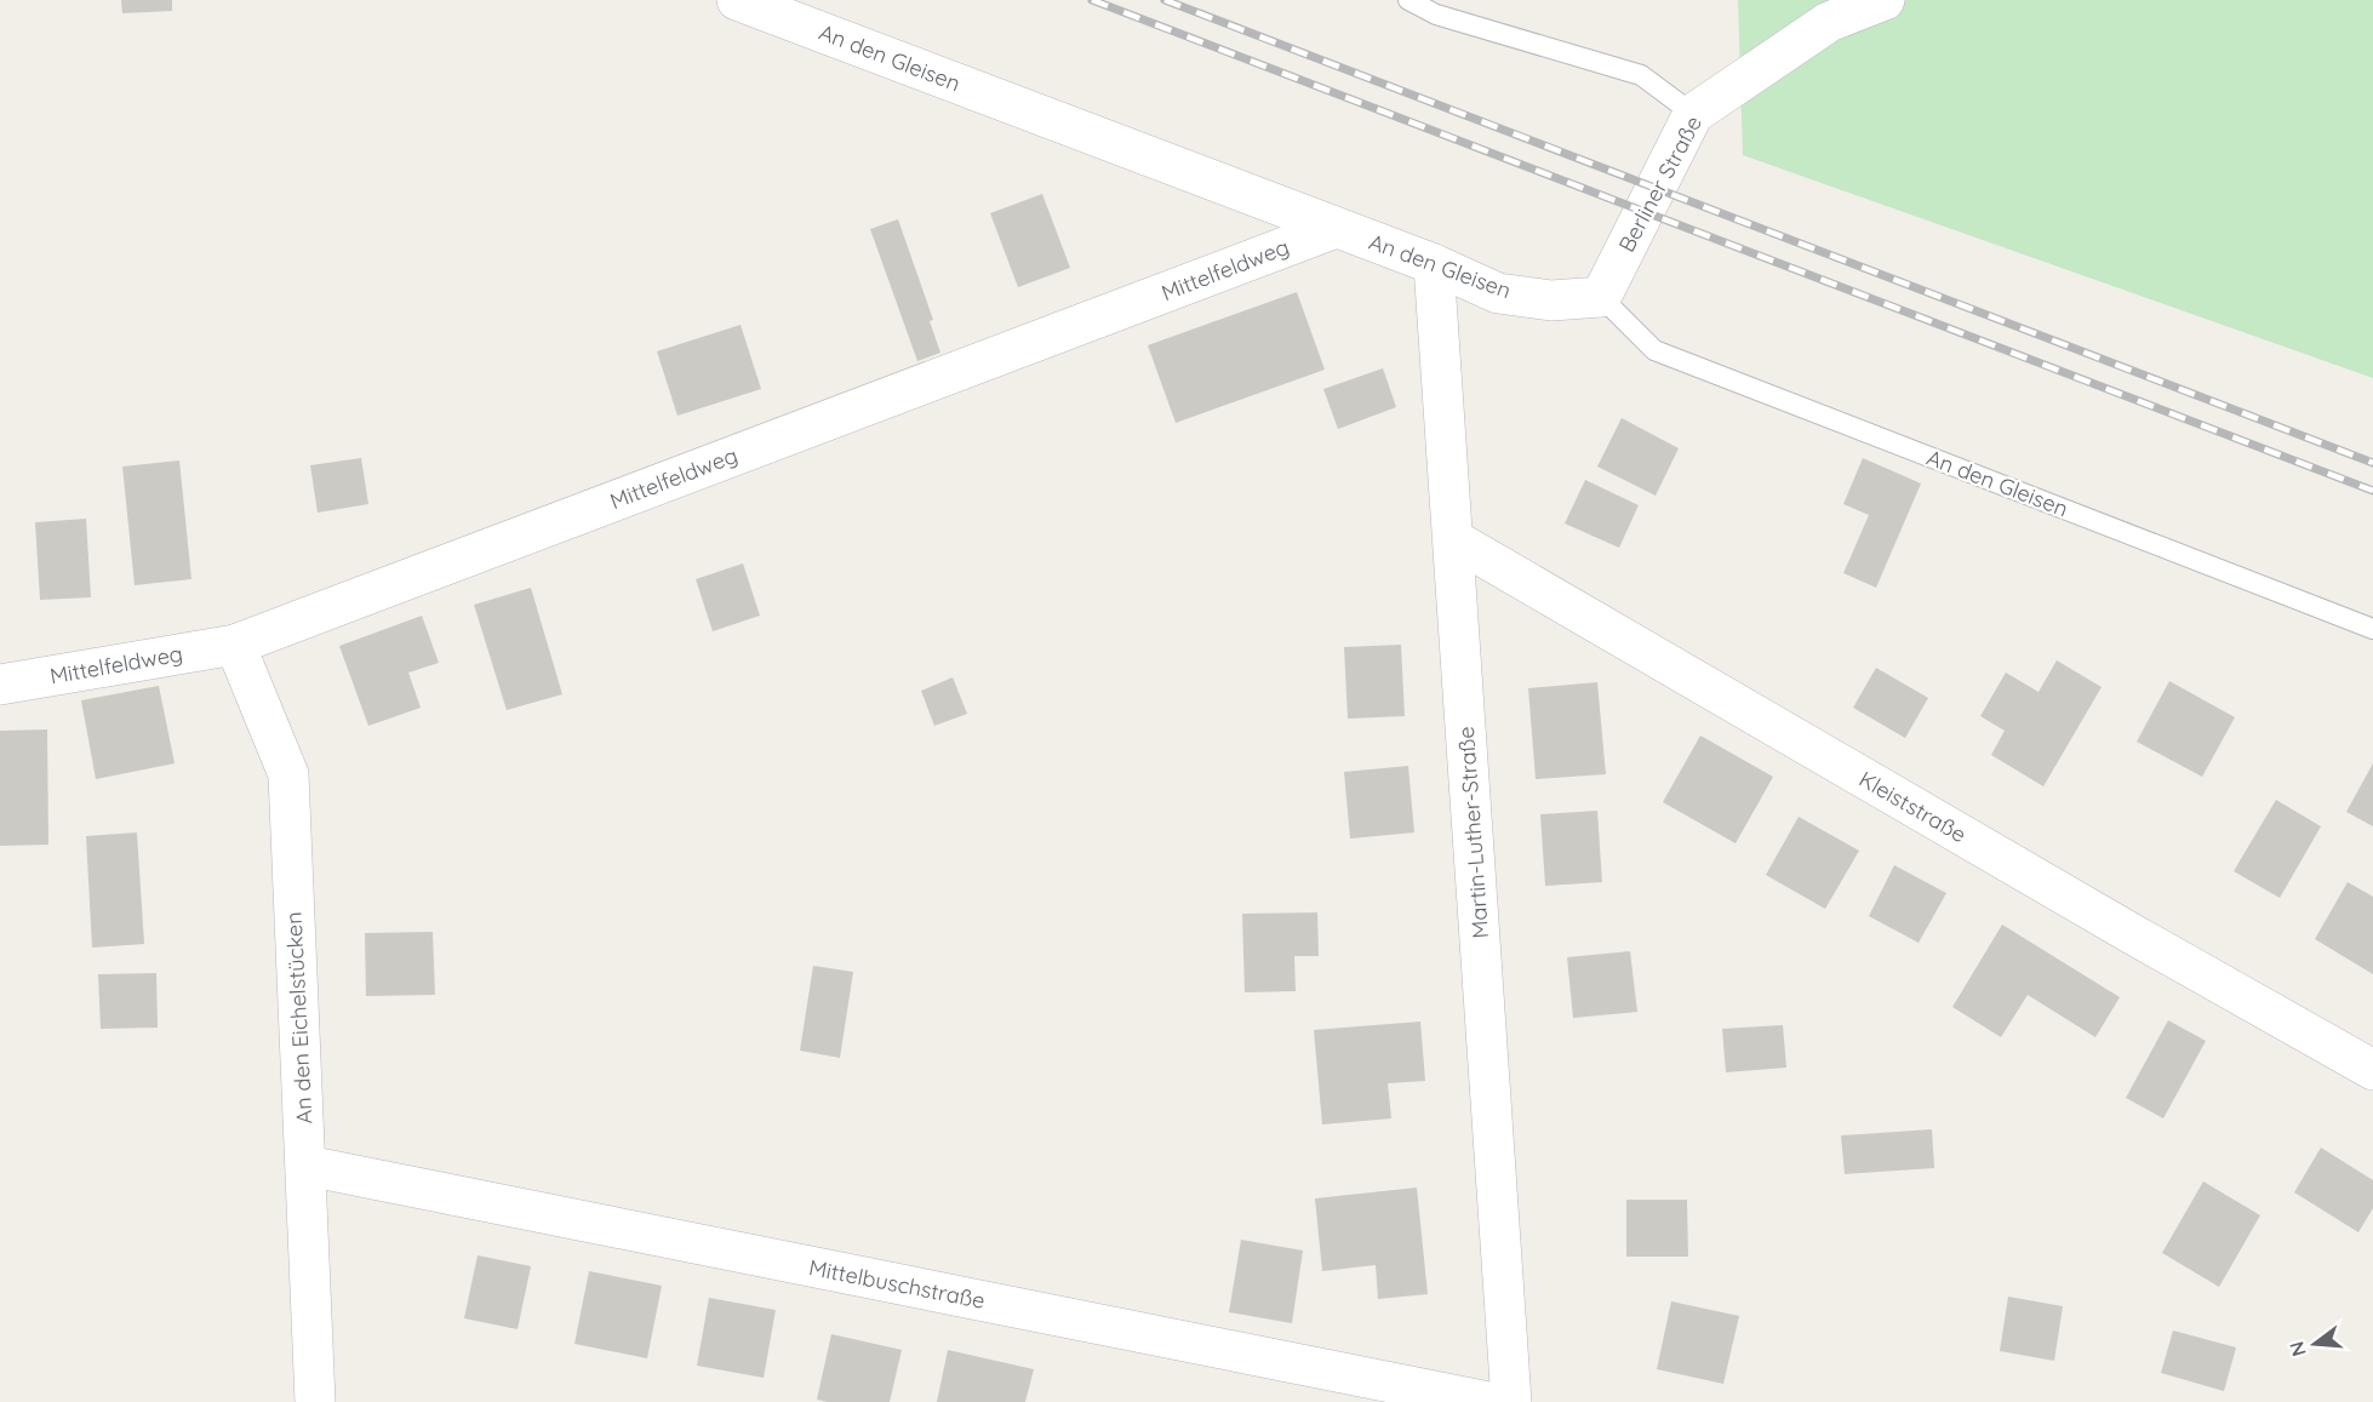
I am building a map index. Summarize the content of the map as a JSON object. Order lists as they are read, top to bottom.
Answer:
{
  "streets": {
    "street": [
      "An den Gleisen",
      "Berliner Straße",
      "Mittelfeldweg",
      "Kleiststraße",
      "Martin-Luther-Straße",
      "An den Eichelstücken",
      "Mittelbuschstraße"
    ]
  },
  "crossings": [
    ["An den Gleisen", "Berliner Straße"],
    ["An den Gleisen", "Mittelfeldweg"],
    ["An den Gleisen", "Martin-Luther-Straße"],
    ["Mittelfeldweg", "An den Eichelstücken"],
    ["Kleiststraße", "Martin-Luther-Straße"],
    ["An den Eichelstücken", "Mittelbuschstraße"]
  ],
  "north": "left"
}
